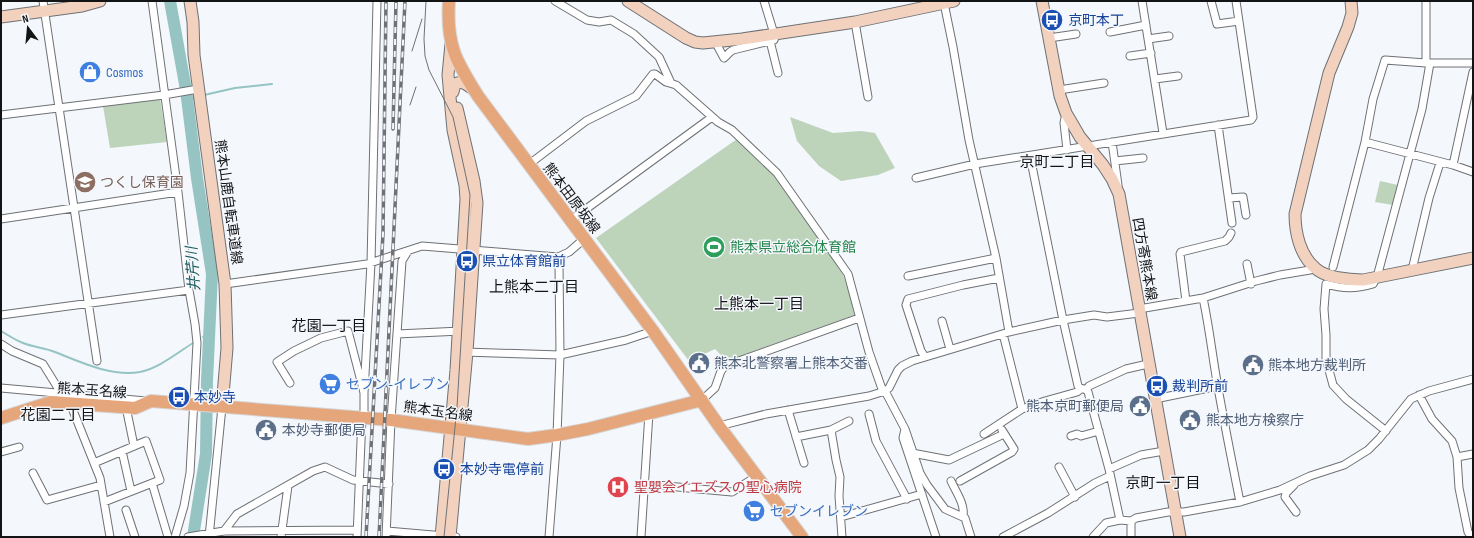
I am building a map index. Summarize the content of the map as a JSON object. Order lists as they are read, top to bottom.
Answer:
{
  "streets": {
    "main road": ["熊本田原坂線", "熊本玉名線"],
    "street": ["熊本山鹿自転車道線", "四方寄熊本線"]
  },
  "crossings": [
    ["熊本田原坂線", "熊本玉名線"],
    ["熊本山鹿自転車道線", "熊本玉名線"]
  ],
  "districts": [
    "京町二丁目",
    "上熊本二丁目",
    "上熊本一丁目",
    "花園一丁目",
    "花園二丁目",
    "京町一丁目"
  ],
  "water": ["井芹川"],
  "places": {
    "bus stop": [
      "京町本丁",
      "県立体育館前",
      "裁判所前",
      "本妙寺",
      "本妙寺電停前"
    ],
    "shop": ["Cosmos"],
    "school or university": ["つくし保育園"],
    "sports": ["熊本県立総合体育館"],
    "public building": [
      "熊本北警察署上熊本交番",
      "熊本地方裁判所",
      "熊本京町郵便局",
      "熊本地方検察庁",
      "本妙寺郵便局"
    ],
    "supermarket": ["セブン-イレブン", "セブンイレブン"],
    "hospital": ["聖嬰会イエズスの聖心病院"]
  },
  "north": "top"
}
